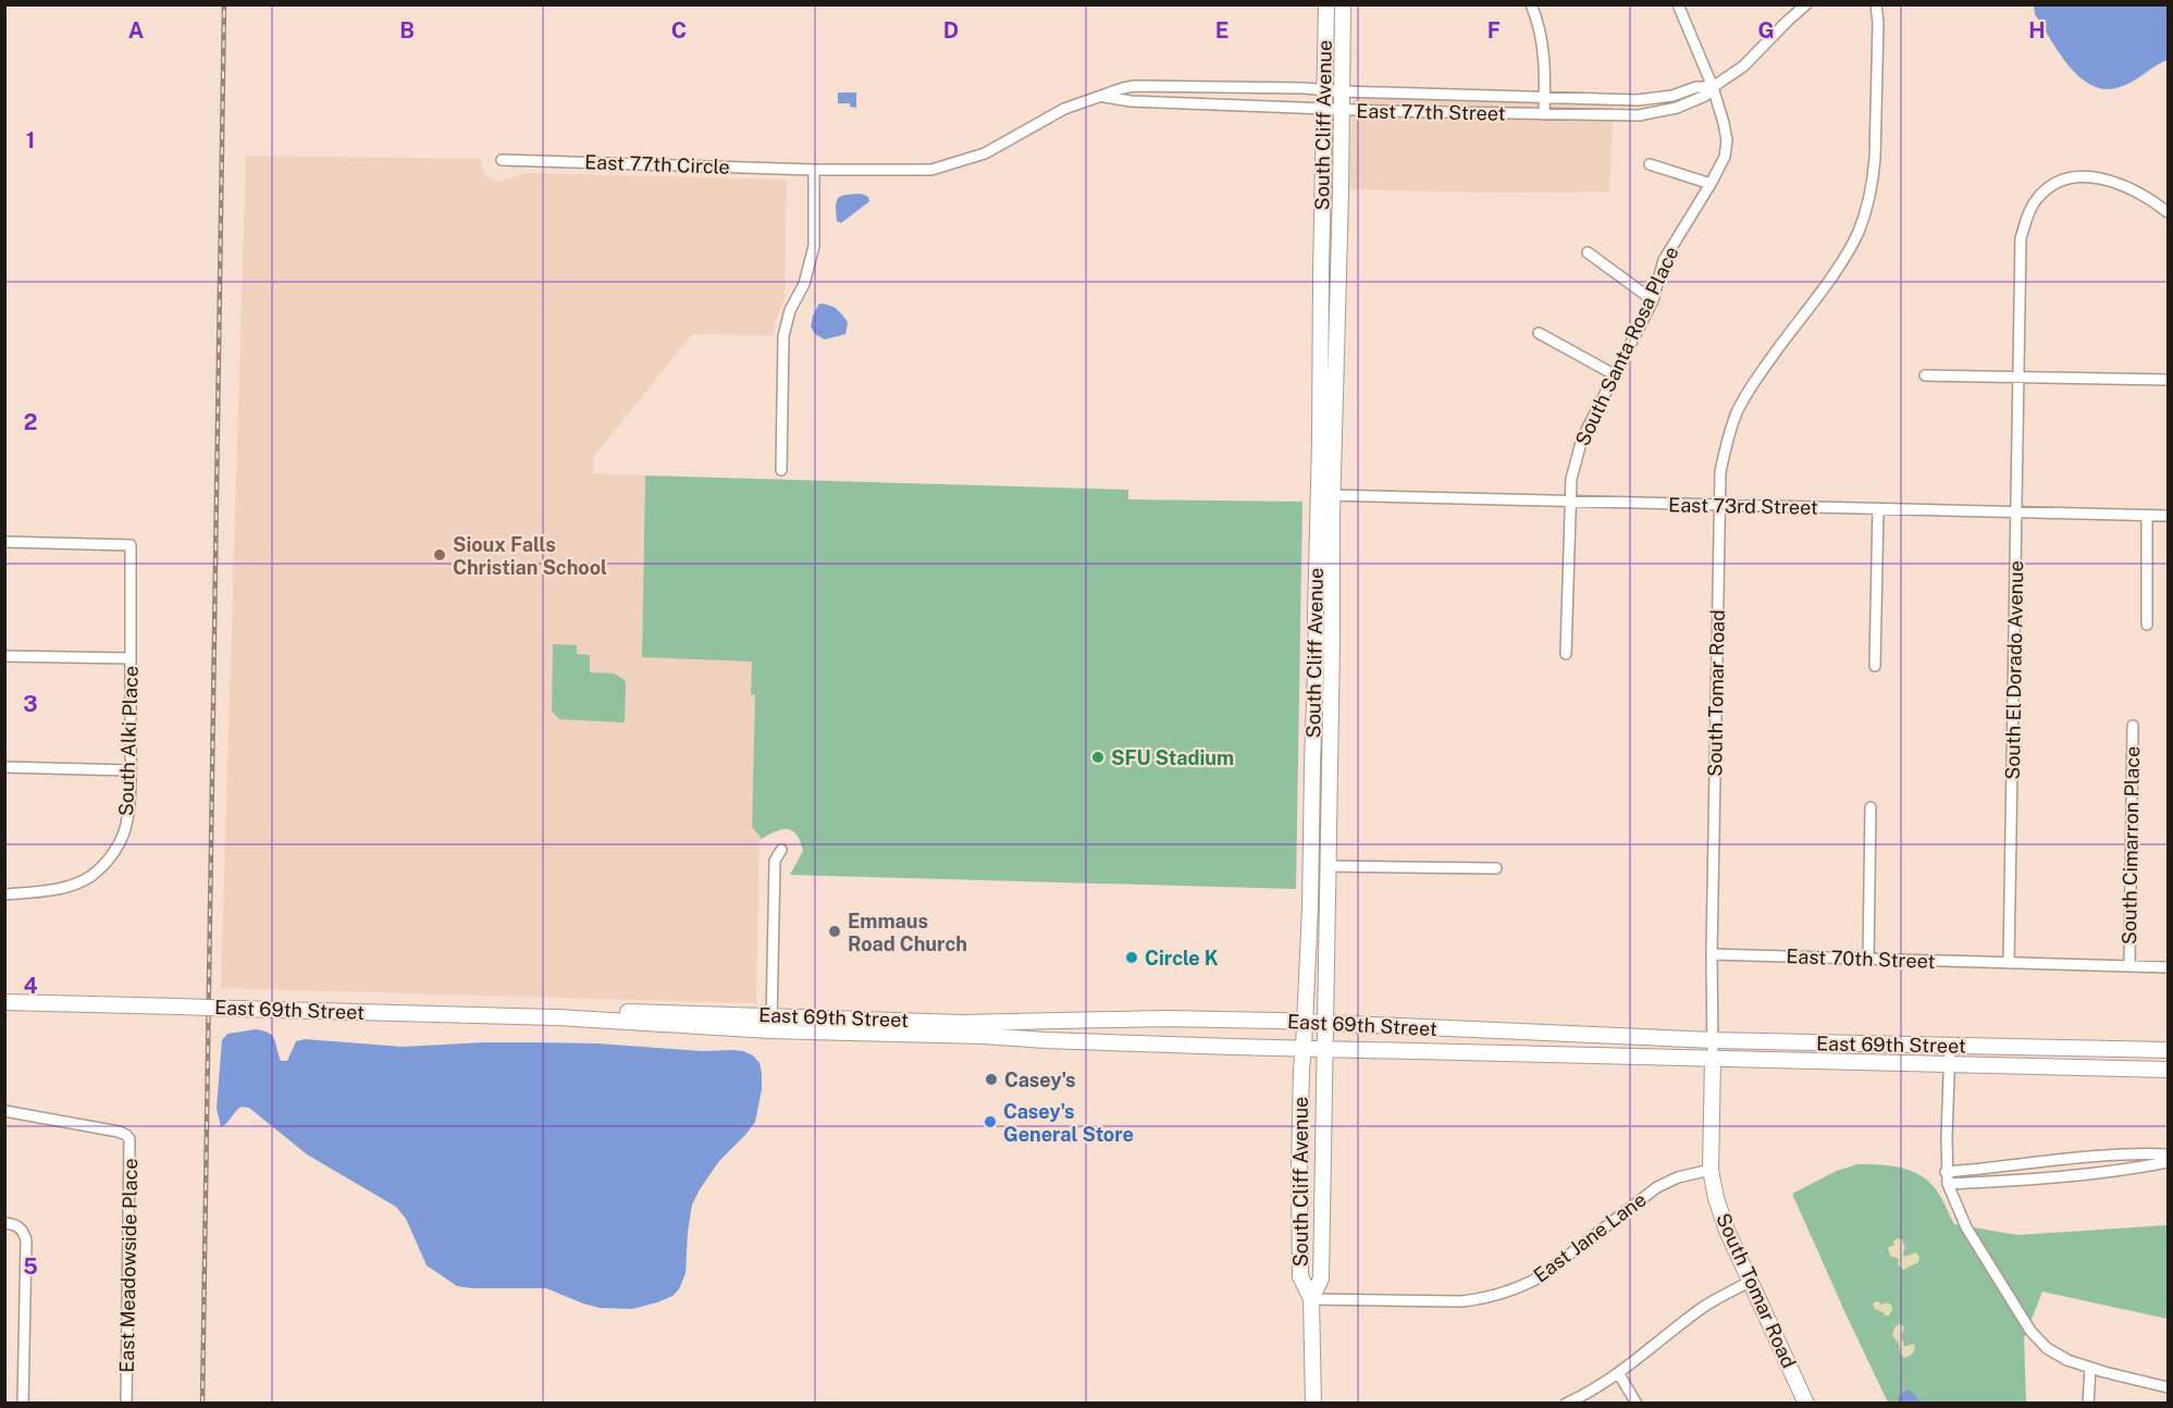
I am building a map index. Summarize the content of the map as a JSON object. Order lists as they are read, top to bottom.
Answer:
{
  "streets": {
    "main road": ["South Cliff Avenue", "South Tomar Road", "East 69th Street"],
    "street": [
      "East 77th Street",
      "East 77th Circle",
      "South Santa Rosa Place",
      "East 73rd Street",
      "South El Dorado Avenue",
      "South Alki Place",
      "South Cimarron Place",
      "East 70th Street",
      "East Jane Lane",
      "East Meadowside Place"
    ]
  },
  "crossings": [
    ["East 77th Street", "South Cliff Avenue"],
    ["East 77th Street", "East 77th Circle"],
    ["East 77th Street", "South Santa Rosa Place"],
    ["South Cliff Avenue", "East 73rd Street"],
    ["South Cliff Avenue", "East 69th Street"],
    ["South Cliff Avenue", "East Jane Lane"],
    ["South Santa Rosa Place", "East 73rd Street"],
    ["East 73rd Street", "South El Dorado Avenue"],
    ["East 73rd Street", "South Tomar Road"],
    ["South El Dorado Avenue", "East 70th Street"],
    ["South Tomar Road", "East 70th Street"],
    ["South Tomar Road", "East 69th Street"],
    ["South Tomar Road", "East Jane Lane"],
    ["South Cimarron Place", "East 70th Street"]
  ],
  "places": [
    "Sioux Falls Christian School",
    "SFU Stadium",
    "Emmaus Road Church",
    "Circle K",
    "Casey's",
    "Casey's General Store"
  ],
  "grid": {
    "columns": [
      "A",
      "B",
      "C",
      "D",
      "E",
      "F",
      "G",
      "H"
    ],
    "rows": [
      "1",
      "2",
      "3",
      "4",
      "5"
    ]
  }
}
